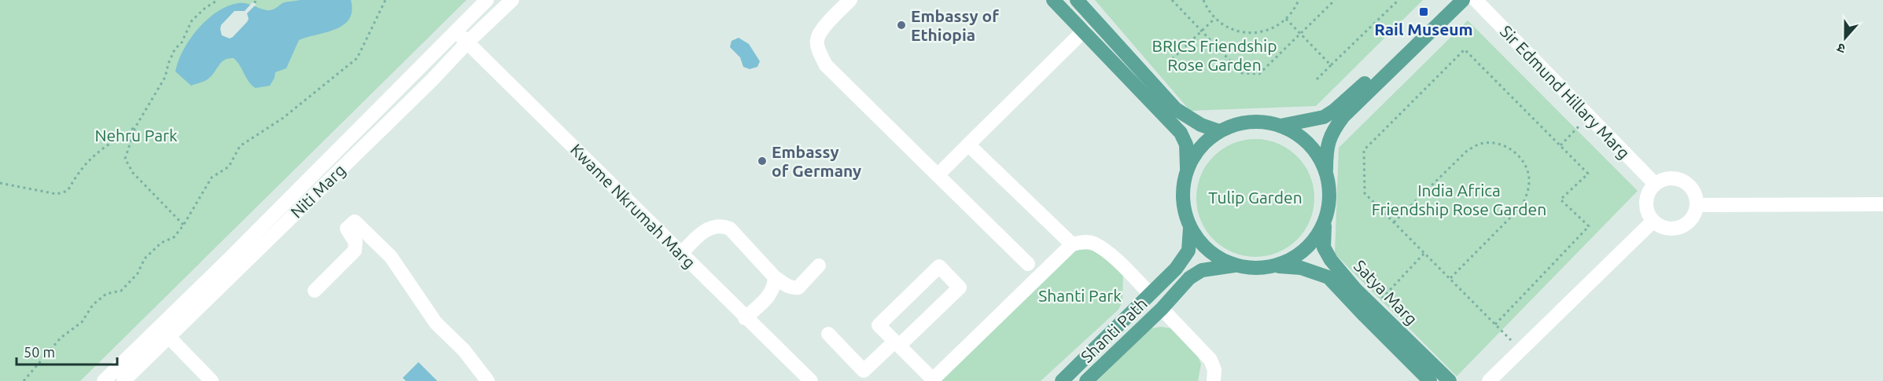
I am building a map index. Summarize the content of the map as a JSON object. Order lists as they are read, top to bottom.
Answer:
{
  "streets": {
    "main road": ["Satya Marg", "Shanti Path"],
    "street": ["Sir Edmund Hillary Marg", "Niti Marg", "Kwame Nkrumah Marg"]
  },
  "crossings": [
    ["Niti Marg", "Kwame Nkrumah Marg"],
    ["Satya Marg", "Shanti Path"]
  ],
  "parks": [
    "BRICS Friendship Rose Garden",
    "Nehru Park",
    "India Africa Friendship Rose Garden",
    "Tulip Garden",
    "Shanti Park"
  ],
  "places": {
    "transit": ["Rail Museum"],
    "other": ["Embassy of Ethiopia", "Embassy of Germany"]
  },
  "scale_bar": "50 m",
  "north": "bottom"
}
